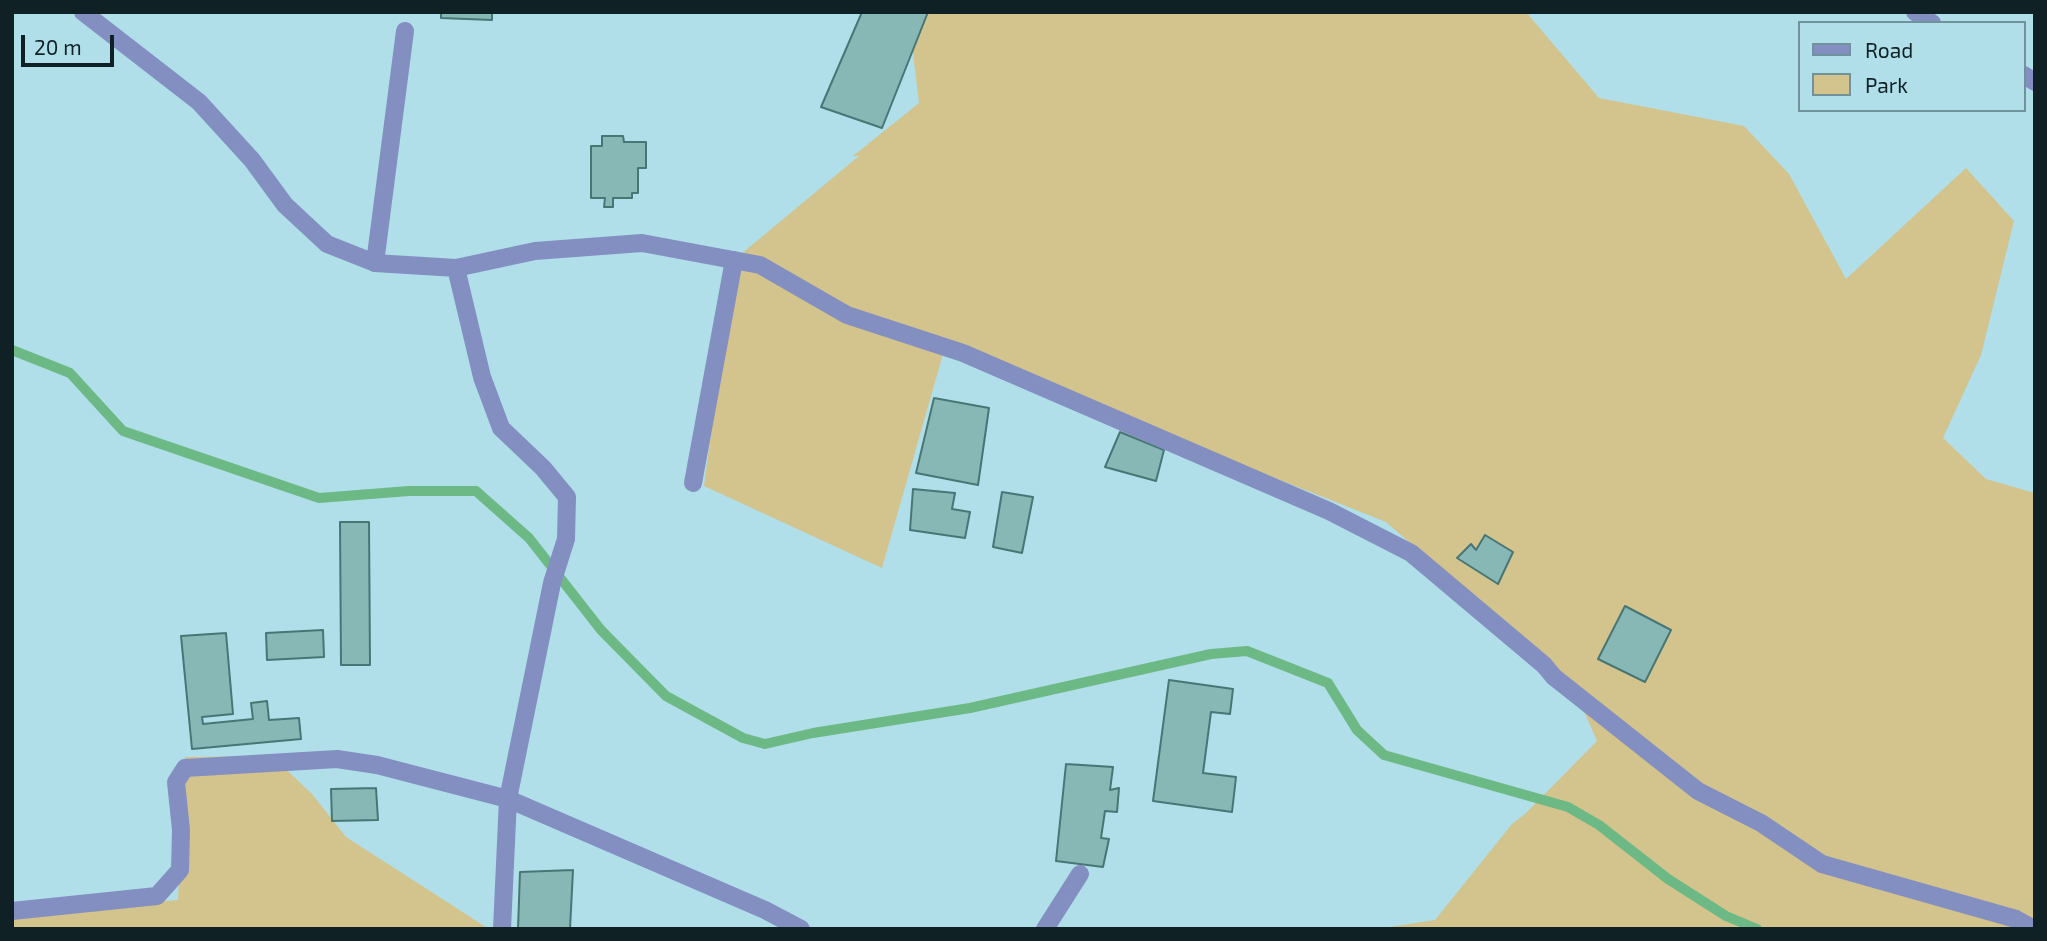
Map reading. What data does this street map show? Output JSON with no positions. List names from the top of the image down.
{
  "legend": ["Road", "Park"],
  "scale_bar": "20 m"
}
